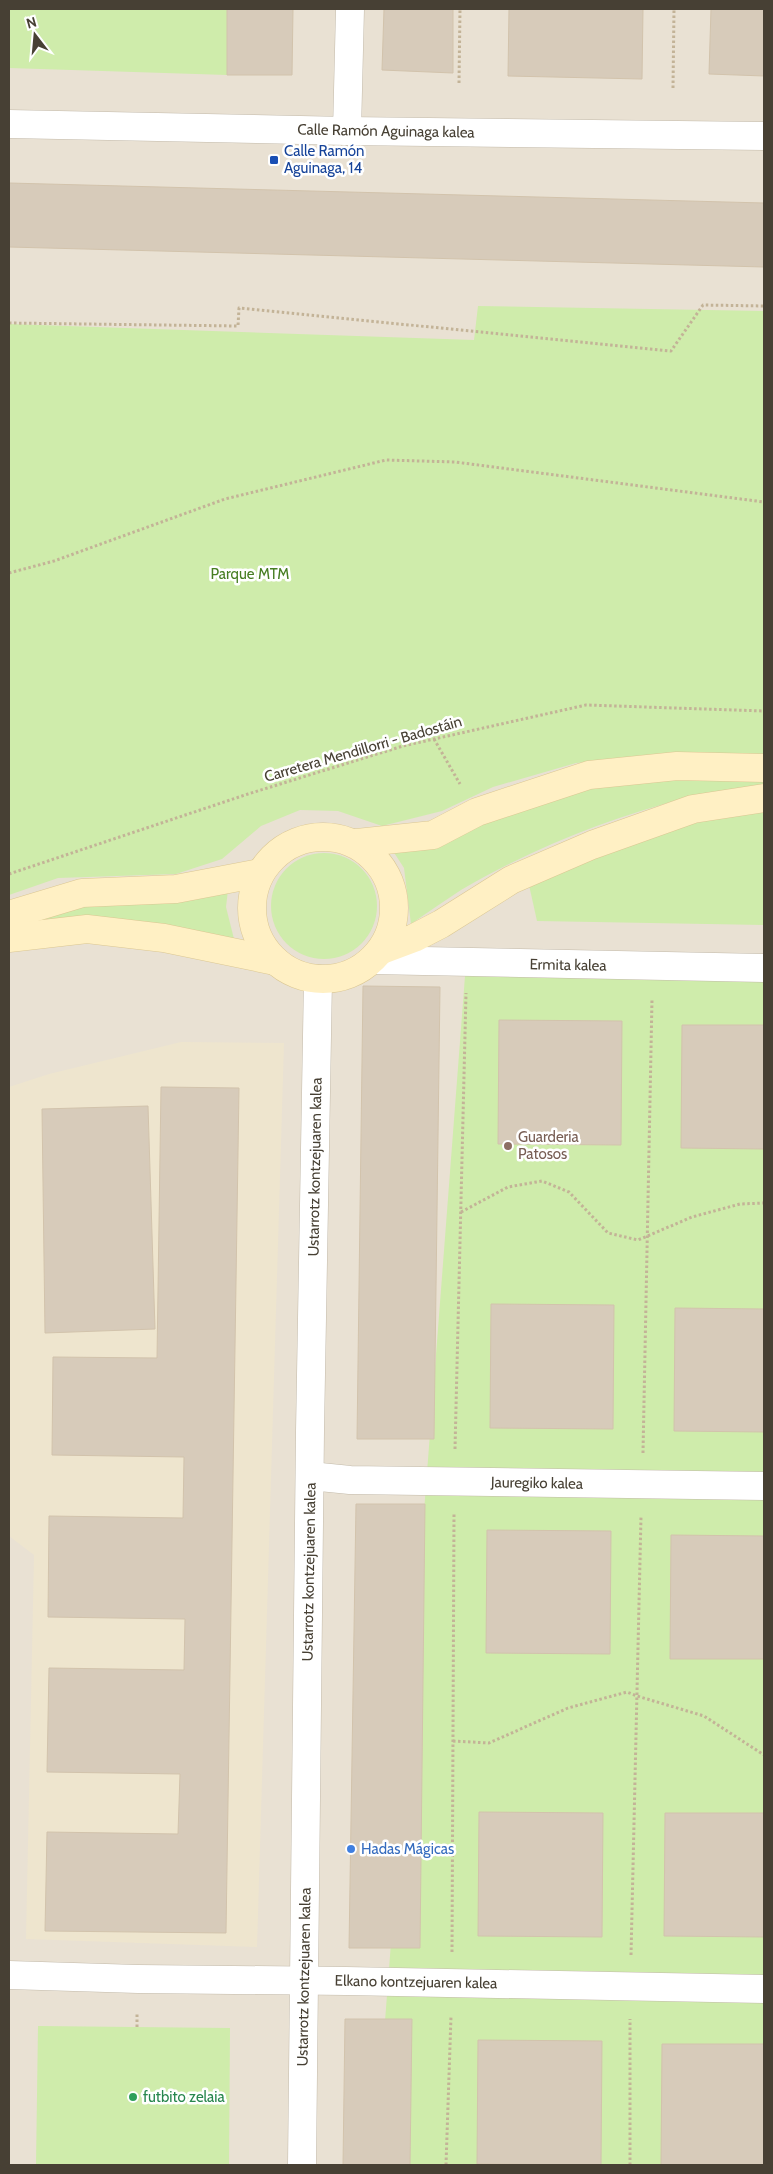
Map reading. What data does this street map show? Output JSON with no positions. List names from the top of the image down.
{
  "streets": {
    "street": [
      "Calle Ramón Aguinaga kalea",
      "Ermita kalea",
      "Ustarrotz kontzejuaren kalea",
      "Jauregiko kalea",
      "Elkano kontzejuaren kalea"
    ],
    "path": ["Carretera Mendillorri - Badostáin"]
  },
  "crossings": [
    ["Ermita kalea", "Ustarrotz kontzejuaren kalea"],
    ["Ustarrotz kontzejuaren kalea", "Jauregiko kalea"],
    ["Ustarrotz kontzejuaren kalea", "Elkano kontzejuaren kalea"]
  ],
  "parks": ["Parque MTM"],
  "places": {
    "transit": ["Calle Ramón Aguinaga, 14"],
    "other": ["Guarderia Patosos", "Hadas Mágicas", "futbito zelaia"]
  },
  "north": "top"
}
